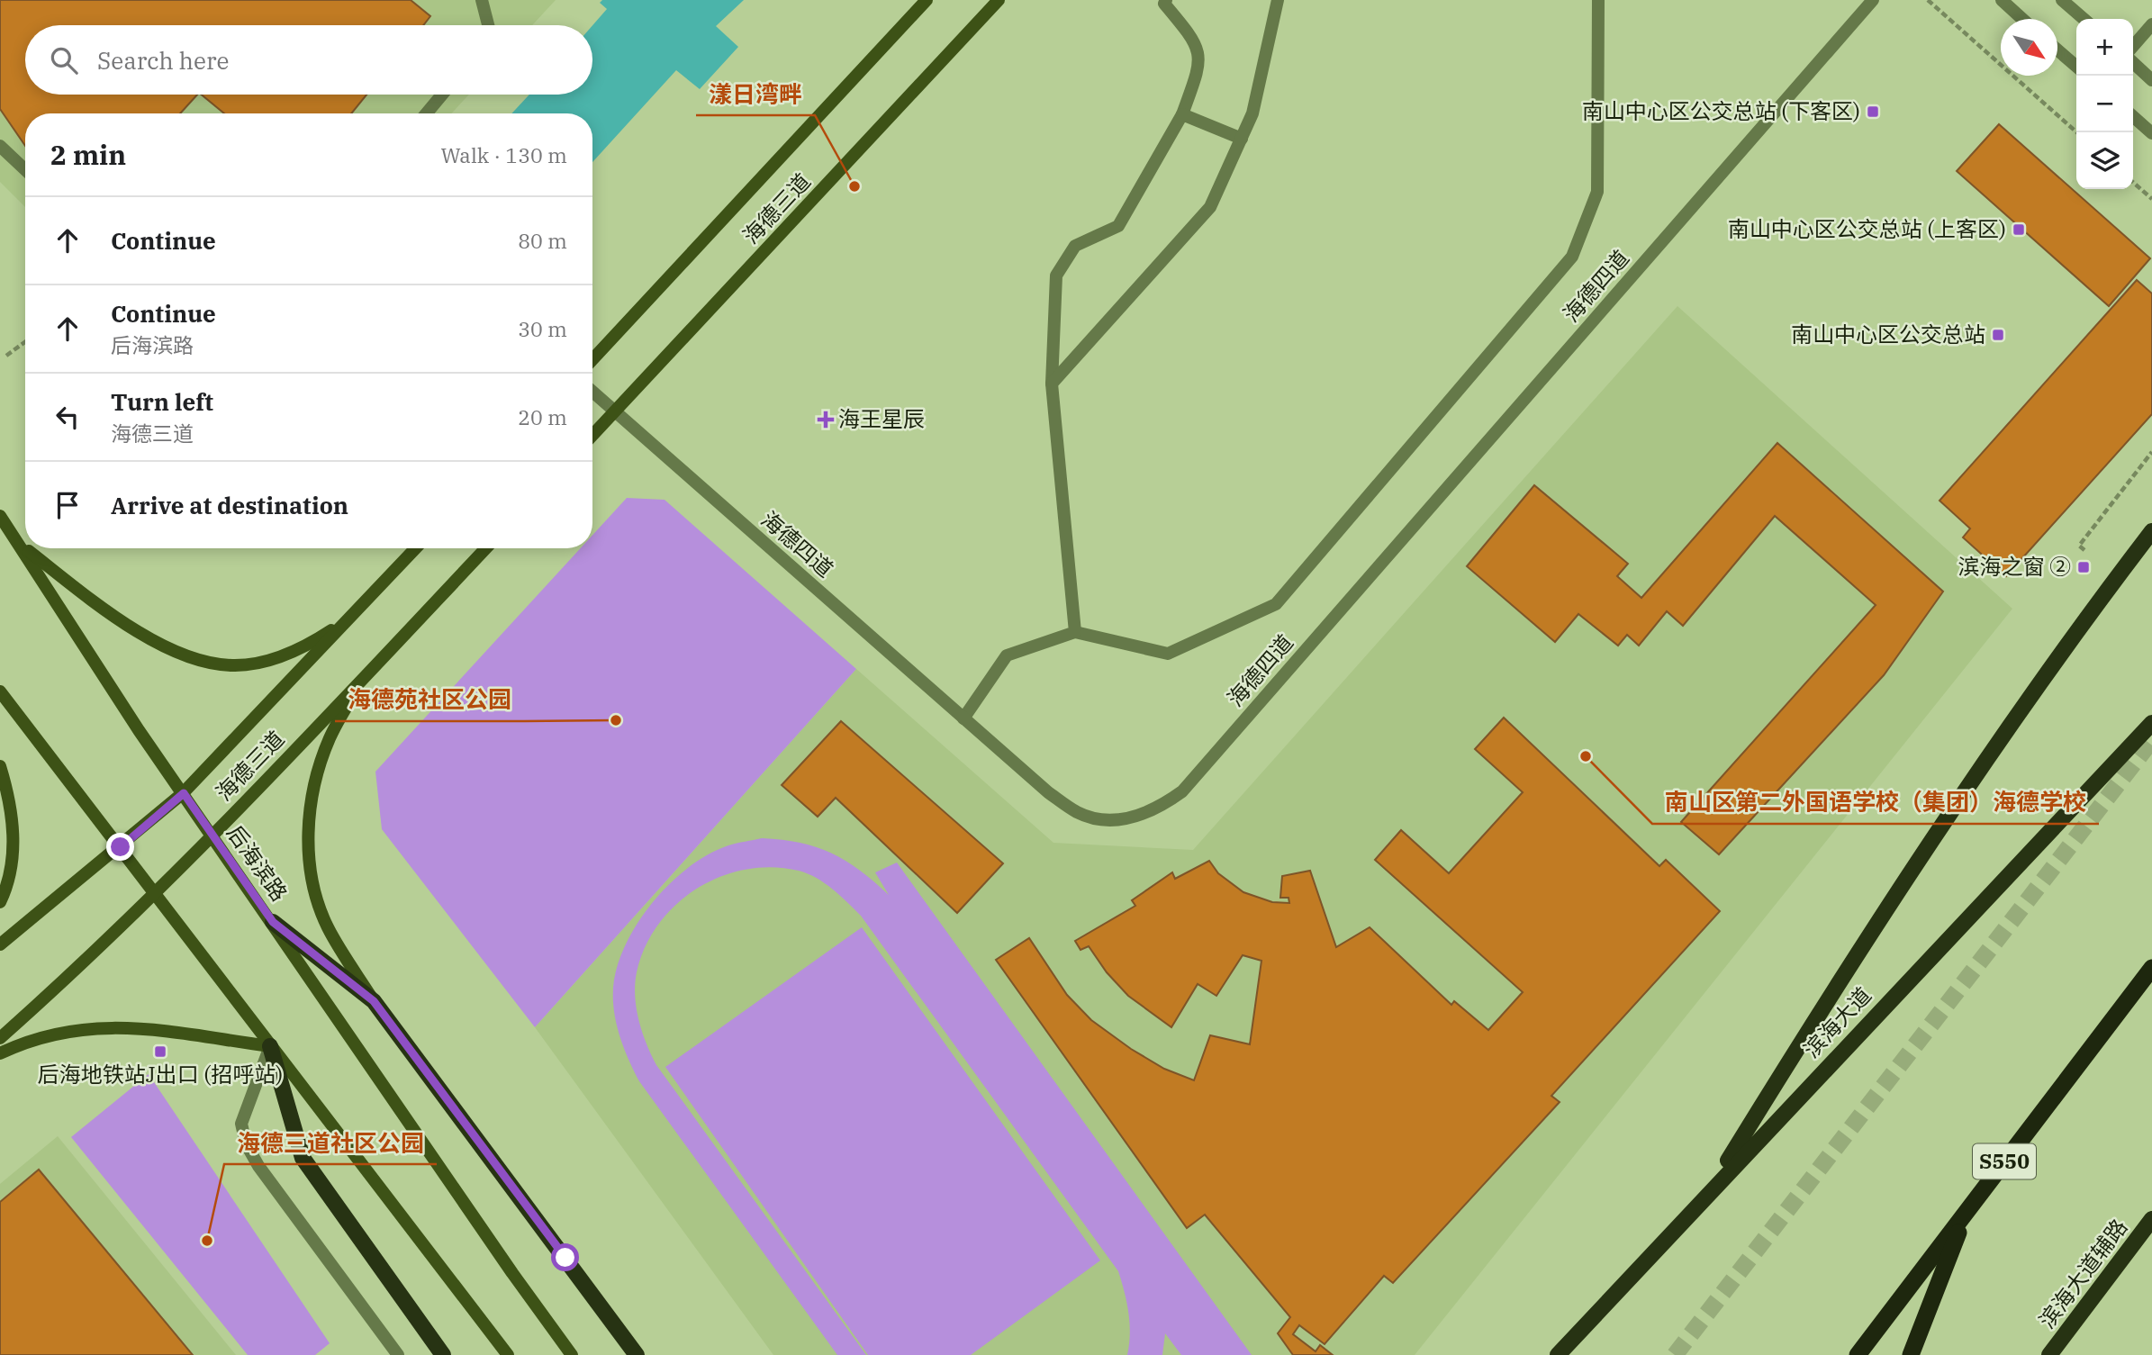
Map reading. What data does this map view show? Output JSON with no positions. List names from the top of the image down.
{
  "streets": {
    "highway": ["S550"],
    "main road": [
      "海德三道",
      "后海滨路",
      "滨海大道",
      "滨海大道辅路"
    ],
    "street": ["海德四道"]
  },
  "crossings": [
    ["海德三道", "海德四道"],
    ["海德三道", "后海滨路"]
  ],
  "places": {
    "transit": [
      "南山中心区公交总站 (下客区)",
      "南山中心区公交总站 (上客区)",
      "南山中心区公交总站",
      "滨海之窗 ②",
      "后海地铁站J出口 (招呼站)"
    ],
    "other": [
      "漾日湾畔",
      "海德苑社区公园",
      "南山区第二外国语学校（集团）海德学校",
      "海德三道社区公园"
    ],
    "health": ["海王星辰"]
  },
  "north": "bottom right",
  "page": {
    "map_buttons": ["+", "−"],
    "search": "Search here",
    "heading": ["2 min", "Walk · 130 m"],
    "list": [
      ["Continue", "80 m"],
      ["Continue", "后海滨路", "30 m"],
      ["Turn left", "海德三道", "20 m"],
      "Arrive at destination"
    ]
  }
}
